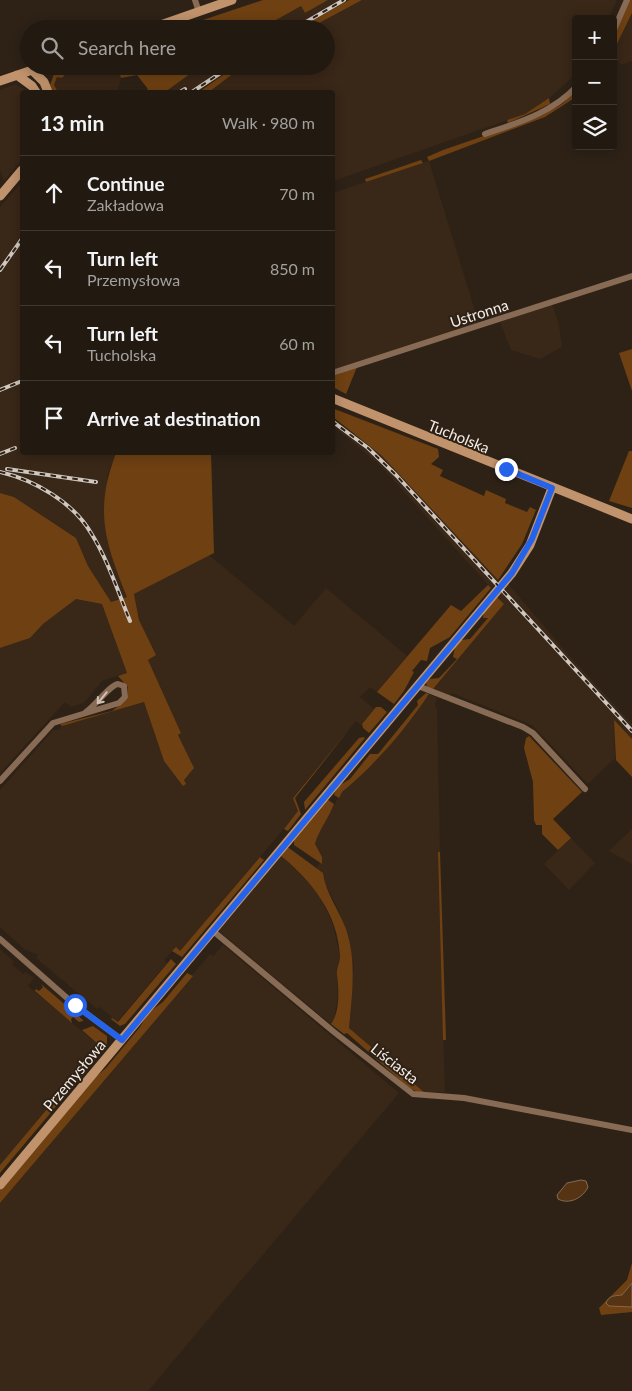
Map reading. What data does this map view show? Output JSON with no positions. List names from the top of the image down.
{
  "streets": {
    "street": [
      "Ustronna",
      "Tucholska",
      "Liściasta",
      "Przemysłowa"
    ]
  },
  "crossings": [
    ["Tucholska", "Przemysłowa"],
    ["Liściasta", "Przemysłowa"]
  ],
  "page": {
    "map_buttons": ["+", "−"],
    "search": "Search here",
    "heading": ["13 min", "Walk · 980 m"],
    "list": [
      ["Continue", "Zakładowa", "70 m"],
      ["Turn left", "Przemysłowa", "850 m"],
      ["Turn left", "Tucholska", "60 m"],
      "Arrive at destination"
    ]
  }
}
